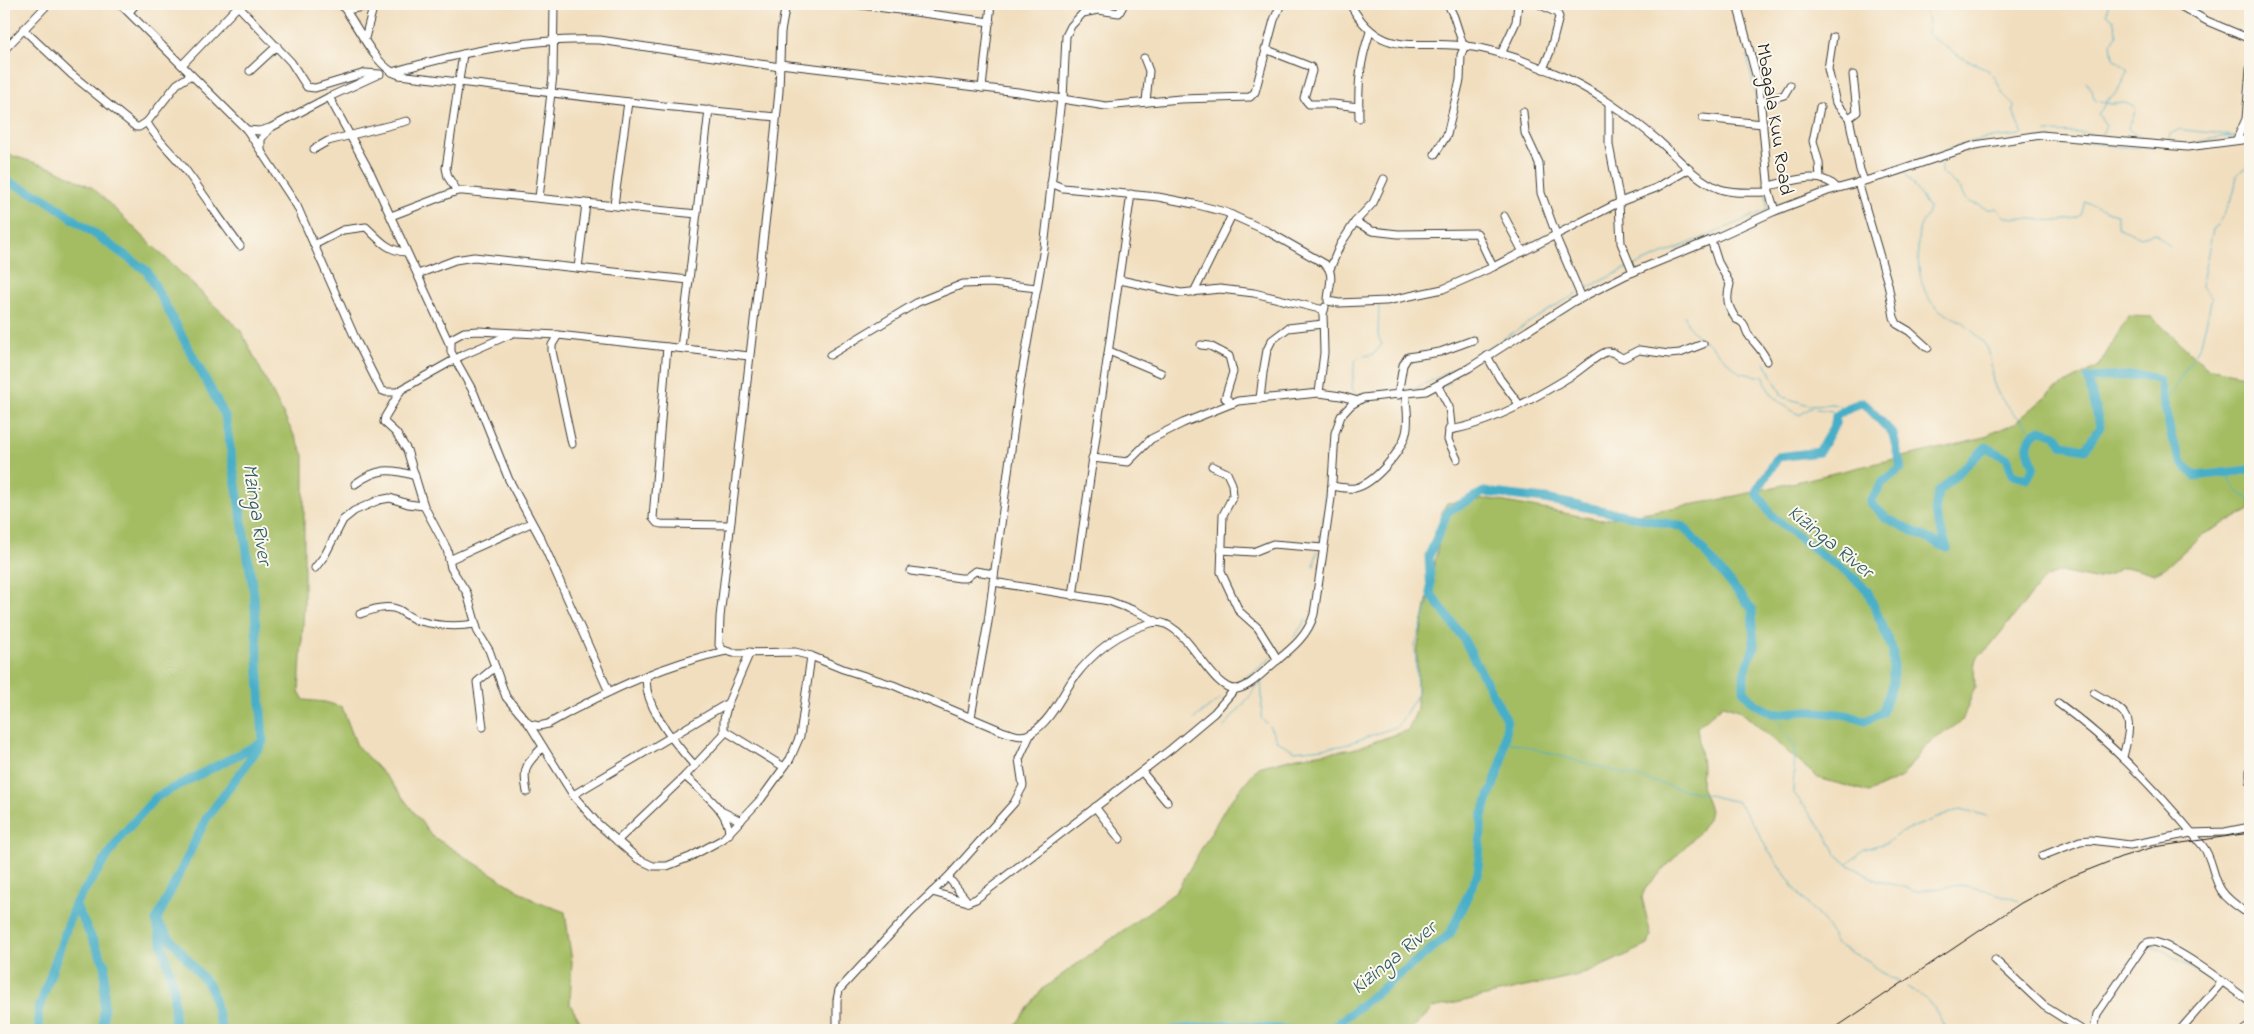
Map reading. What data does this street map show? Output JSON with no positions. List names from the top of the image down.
{
  "streets": {
    "street": ["Mbagala Kuu Road"]
  },
  "water": ["Mzinga River", "Kizinga River"]
}
